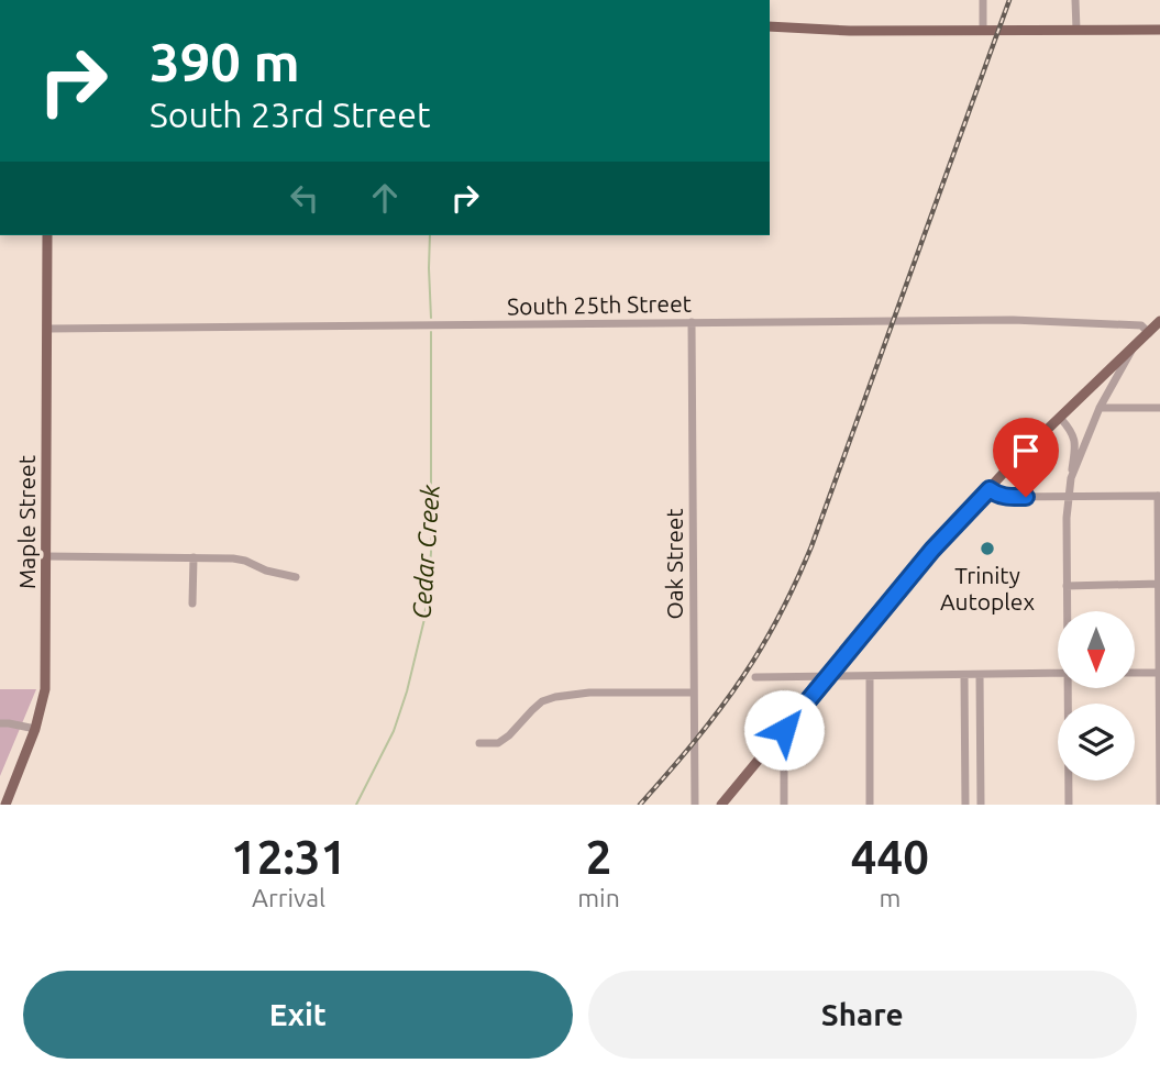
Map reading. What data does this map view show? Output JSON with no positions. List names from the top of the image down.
{
  "streets": {
    "main road": ["Maple Street"],
    "street": ["South 25th Street", "Oak Street"]
  },
  "crossings": [
    ["South 25th Street", "Maple Street"],
    ["South 25th Street", "Oak Street"]
  ],
  "water": ["Cedar Creek"],
  "places": ["Trinity Autoplex"],
  "north": "bottom",
  "page": {
    "turn": ["390 m", "South 23rd Street"],
    "eta": [
      "12:31",
      "Arrival",
      "2",
      "min",
      "440",
      "m"
    ],
    "buttons": ["Exit", "Share"]
  }
}
